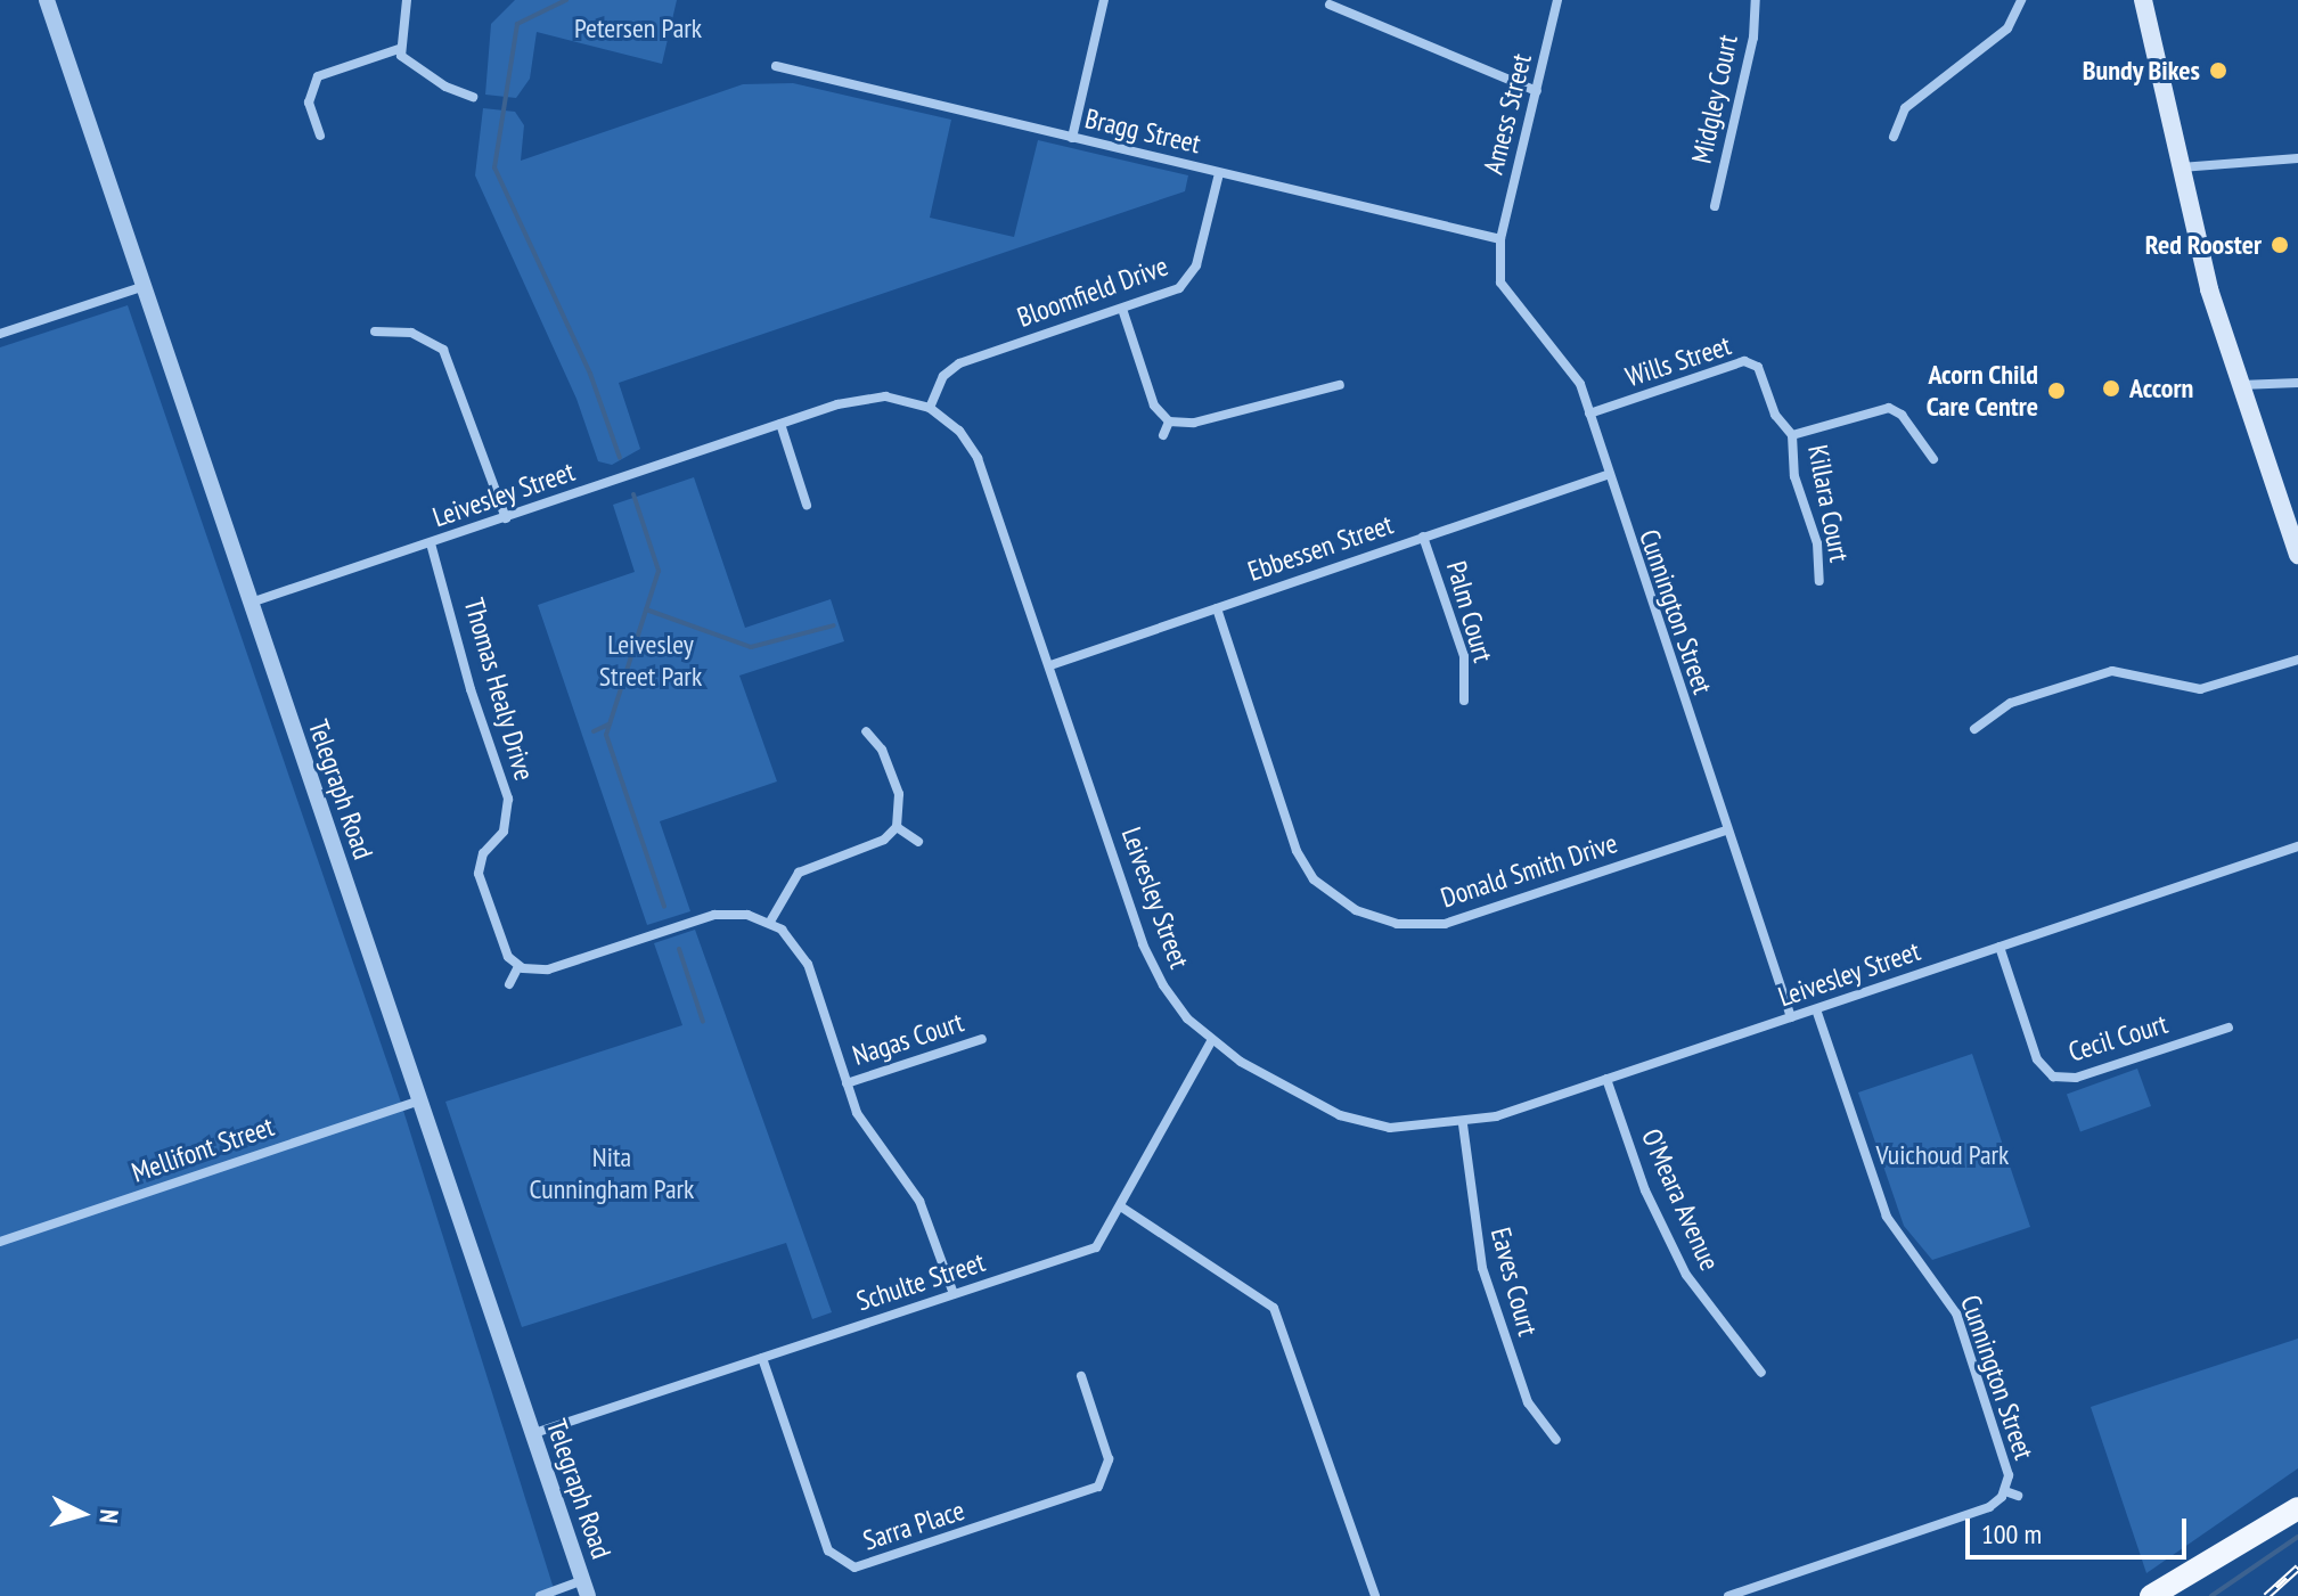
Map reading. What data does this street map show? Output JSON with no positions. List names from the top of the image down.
{
  "streets": {
    "street": [
      "Midgley Court",
      "Amess Street",
      "Bragg Street",
      "Bloomfield Drive",
      "Wills Street",
      "Leivesley Street",
      "Killara Court",
      "Ebbessen Street",
      "Palm Court",
      "Cunnington Street",
      "Thomas Healy Drive",
      "Telegraph Road",
      "Donald Smith Drive",
      "Cecil Court",
      "Nagas Court",
      "Mellifont Street",
      "O'Meara Avenue",
      "Schulte Street",
      "Eaves Court",
      "Sarra Place"
    ]
  },
  "crossings": [
    ["Amess Street", "Bragg Street"],
    ["Amess Street", "Cunnington Street"],
    ["Bragg Street", "Bloomfield Drive"],
    ["Bragg Street", "Cunnington Street"],
    ["Bloomfield Drive", "Leivesley Street"],
    ["Wills Street", "Killara Court"],
    ["Wills Street", "Cunnington Street"],
    ["Leivesley Street", "Ebbessen Street"],
    ["Leivesley Street", "Cunnington Street"],
    ["Leivesley Street", "Thomas Healy Drive"],
    ["Leivesley Street", "Telegraph Road"],
    ["Leivesley Street", "Cecil Court"],
    ["Leivesley Street", "O'Meara Avenue"],
    ["Leivesley Street", "Schulte Street"],
    ["Leivesley Street", "Eaves Court"],
    ["Ebbessen Street", "Palm Court"],
    ["Ebbessen Street", "Cunnington Street"],
    ["Ebbessen Street", "Donald Smith Drive"],
    ["Cunnington Street", "Donald Smith Drive"],
    ["Telegraph Road", "Mellifont Street"],
    ["Telegraph Road", "Schulte Street"],
    ["Schulte Street", "Sarra Place"]
  ],
  "parks": [
    "Petersen Park",
    "Leivesley Street Park",
    "Vuichoud Park",
    "Nita Cunningham Park"
  ],
  "places": [
    "Bundy Bikes",
    "Red Rooster",
    "Accorn",
    "Acorn Child Care Centre"
  ],
  "scale_bar": "100 m",
  "north": "right"
}
